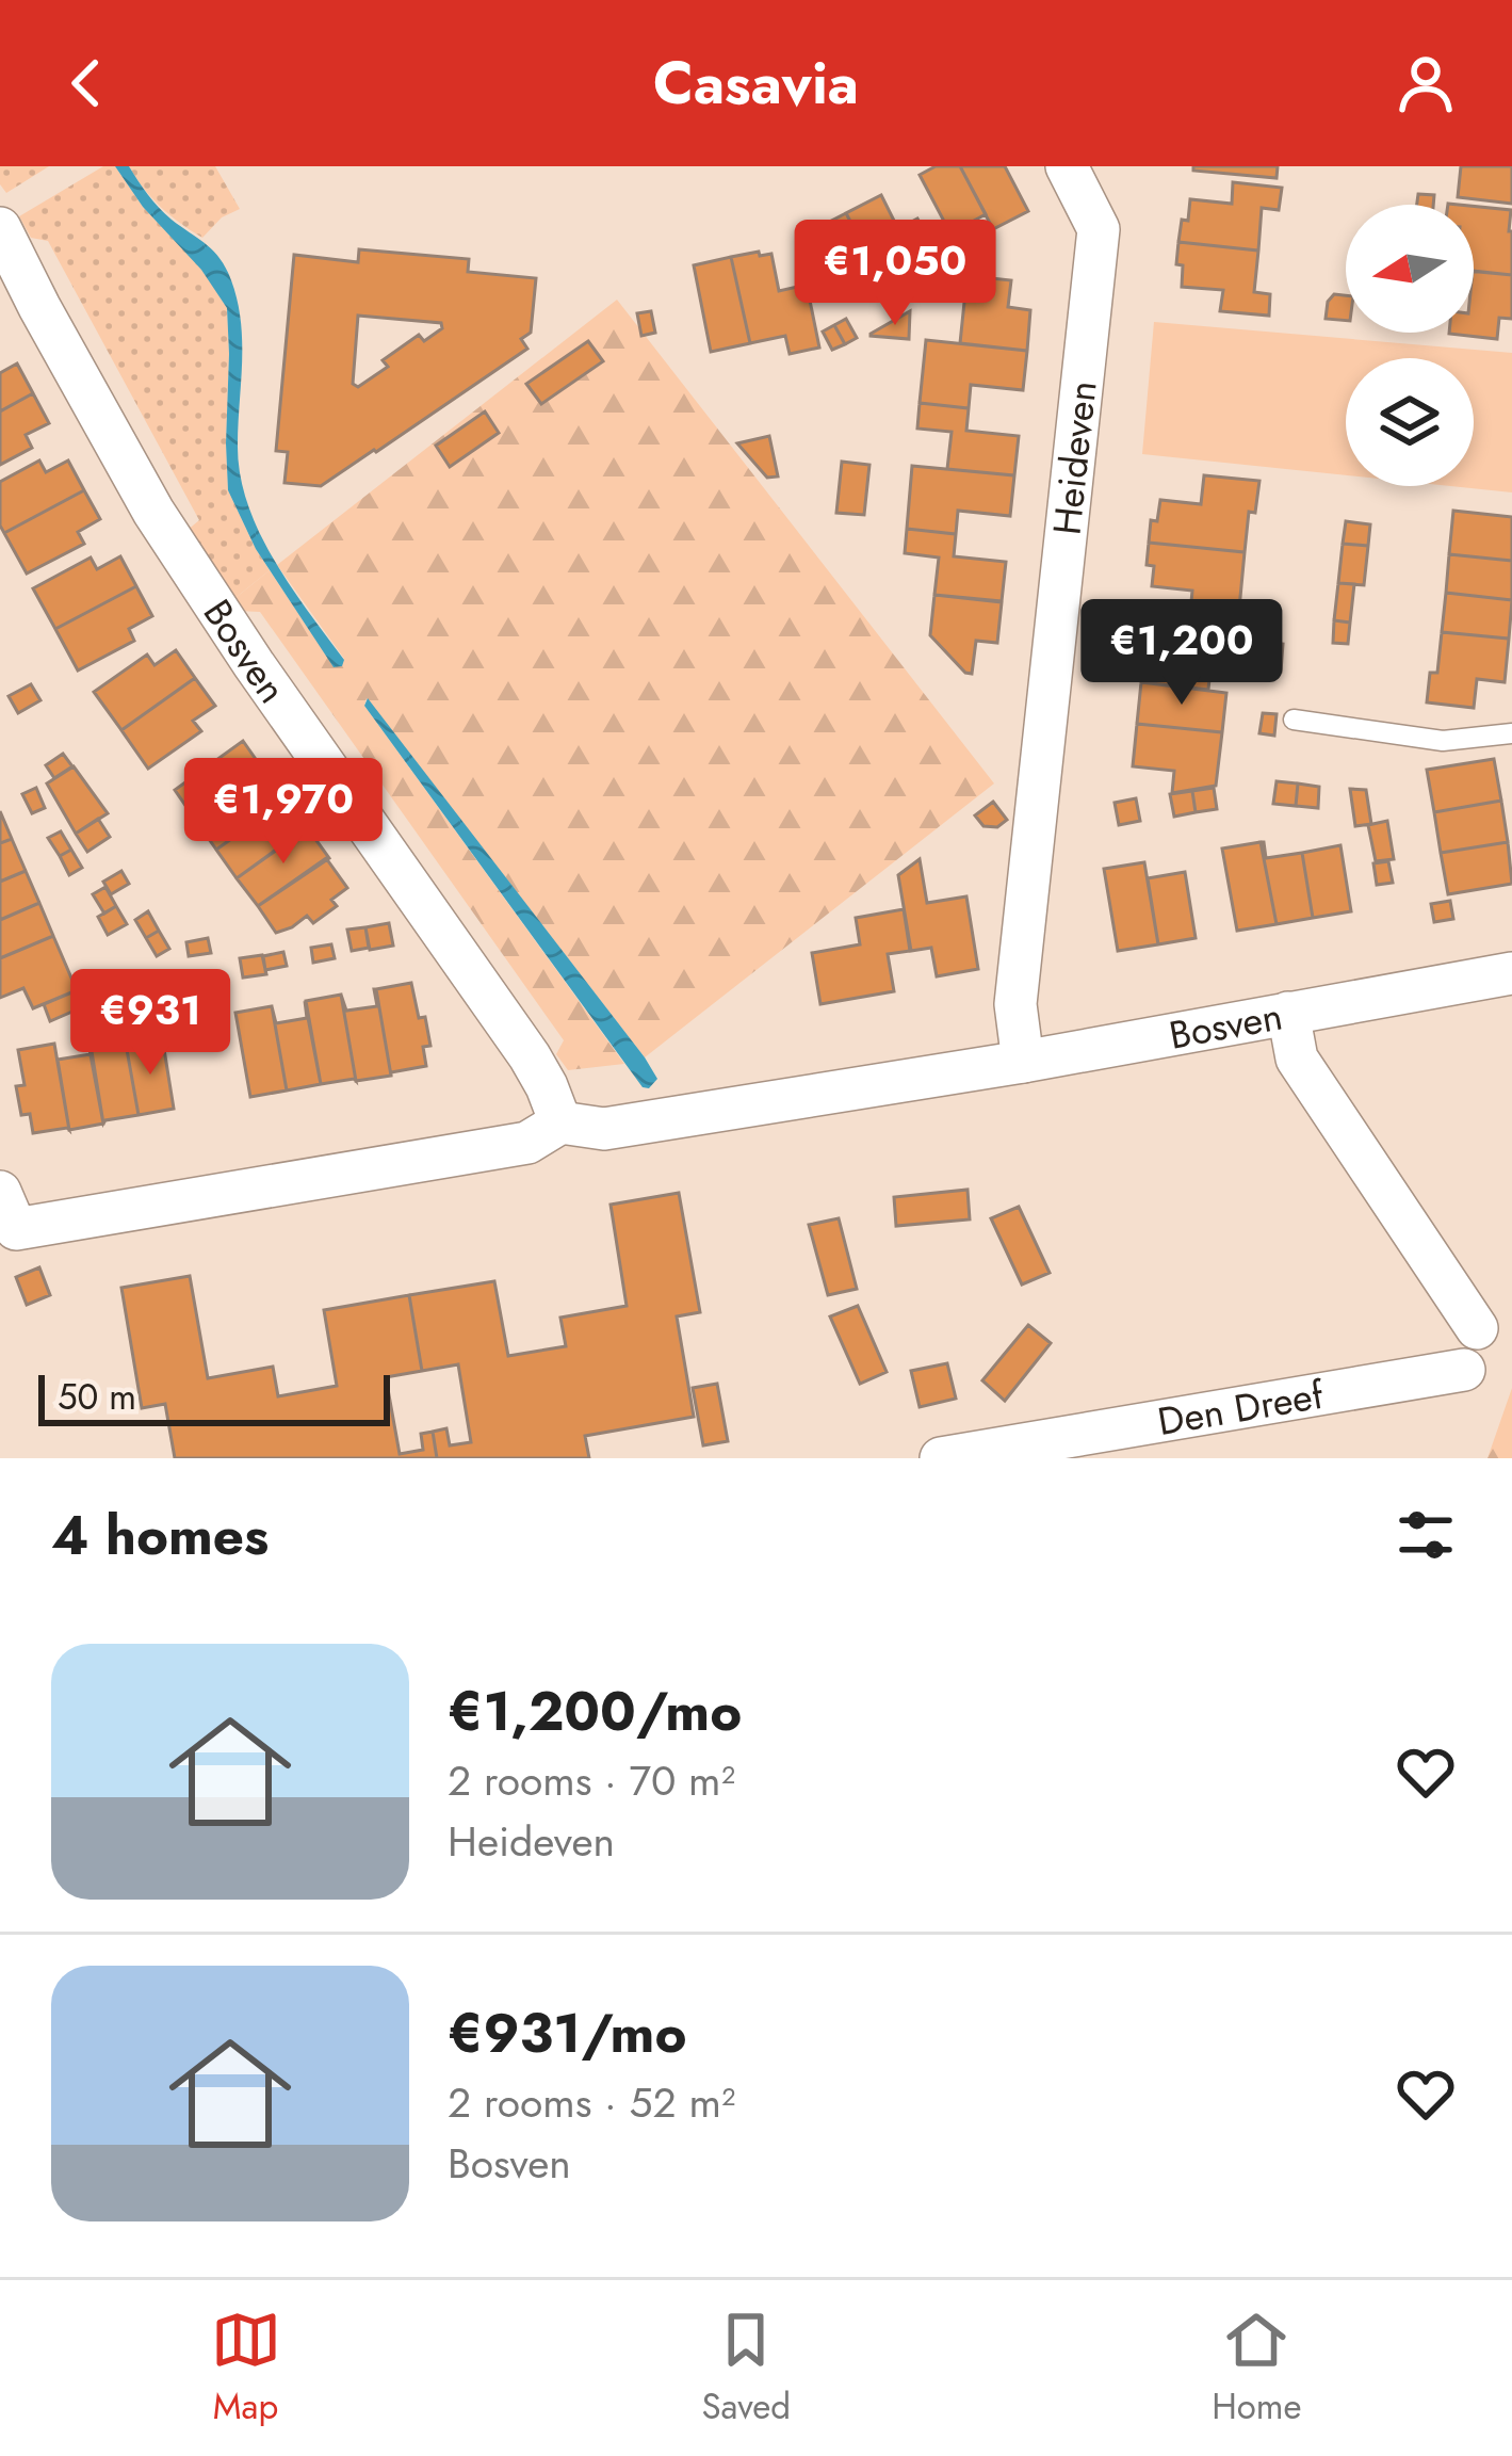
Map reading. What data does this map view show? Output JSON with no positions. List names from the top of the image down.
{
  "streets": {
    "street": ["Heideven", "Bosven", "Den Dreef"]
  },
  "crossings": [
    ["Heideven", "Bosven"]
  ],
  "scale_bar": "50 m",
  "north": "left",
  "page": {
    "header": "Casavia",
    "price": [
      "€1,050",
      "€1,200",
      "€1,970",
      "€931"
    ],
    "scale": "50 m",
    "heading": "4 homes",
    "list": [
      {
        "name": "€1,200/mo",
        "note": "2 rooms · 70 m² · Heideven"
      },
      {
        "name": "€931/mo",
        "note": "2 rooms · 52 m² · Bosven"
      }
    ],
    "tabs": ["Map", "Saved", "Home"]
  }
}
